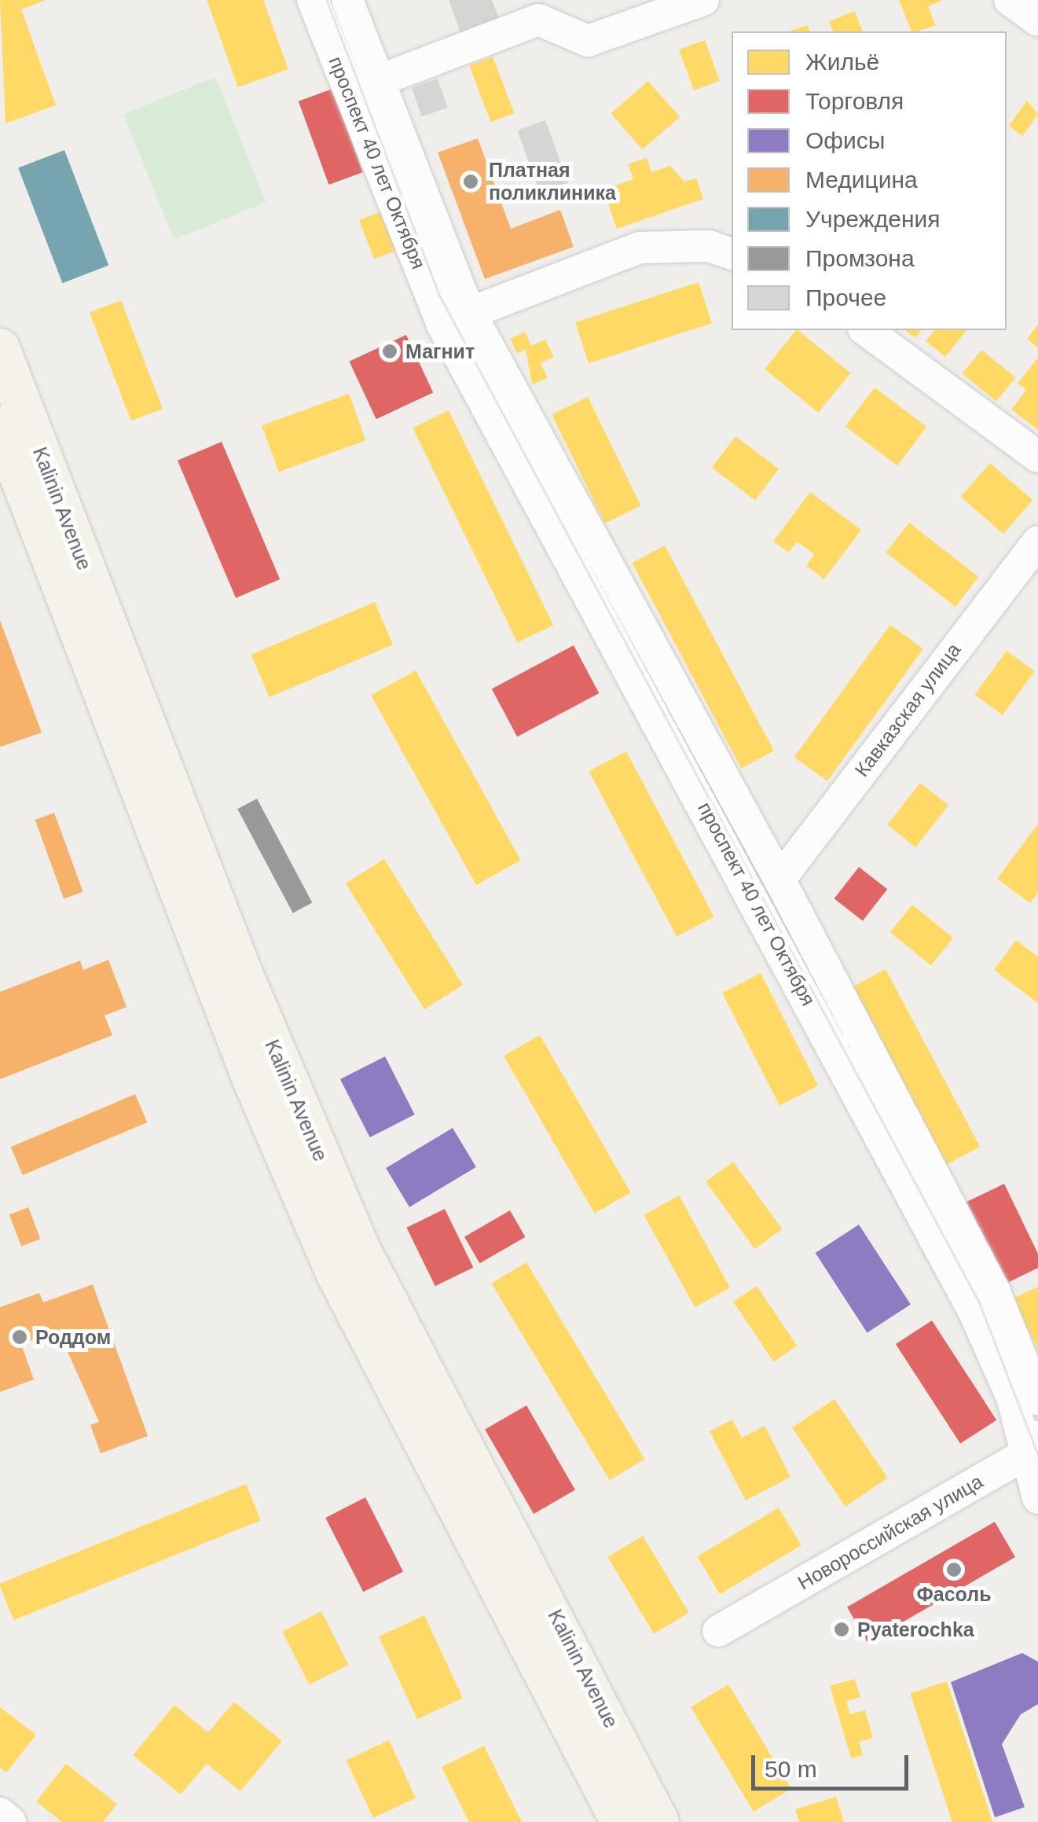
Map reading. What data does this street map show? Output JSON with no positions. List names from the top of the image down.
{
  "streets": {
    "main road": ["Kalinin Avenue"],
    "street": ["проспект 40 лет Октября", "Кавказская улица", "Новороссийская улица"]
  },
  "crossings": [
    ["проспект 40 лет Октября", "Кавказская улица"],
    ["проспект 40 лет Октября", "Новороссийская улица"]
  ],
  "places": [
    "Платная поликлиника",
    "Магнит",
    "Роддом",
    "Фасоль",
    "Pyaterochka"
  ],
  "legend": [
    "Жильё",
    "Торговля",
    "Офисы",
    "Медицина",
    "Учреждения",
    "Промзона",
    "Прочее"
  ],
  "scale_bar": "50 m"
}
